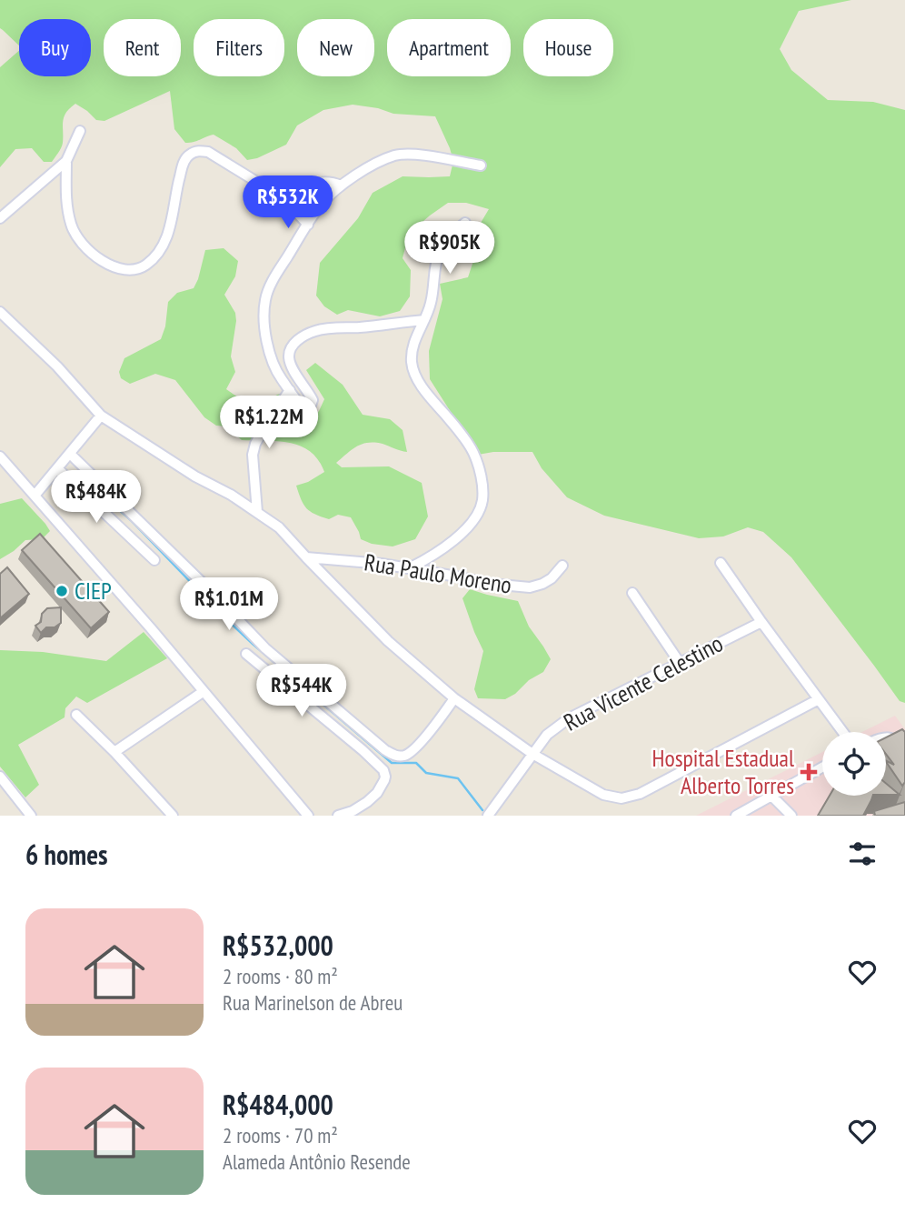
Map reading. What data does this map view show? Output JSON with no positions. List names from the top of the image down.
{
  "streets": {
    "street": ["Rua Paulo Moreno", "Rua Vicente Celestino"]
  },
  "places": {
    "other": ["CIEP"],
    "health": ["Hospital Estadual Alberto Torres"]
  },
  "page": {
    "chip": [
      "Buy",
      "Rent",
      "Filters",
      "New",
      "Apartment",
      "House"
    ],
    "price": [
      "R$532K",
      "R$905K",
      "R$1.22M",
      "R$484K",
      "R$1.01M",
      "R$544K"
    ],
    "heading": "6 homes",
    "list": [
      {
        "name": "R$532,000",
        "note": "2 rooms · 80 m² · Rua Marinelson de Abreu"
      },
      {
        "name": "R$484,000",
        "note": "2 rooms · 70 m² · Alameda Antônio Resende"
      }
    ]
  }
}
